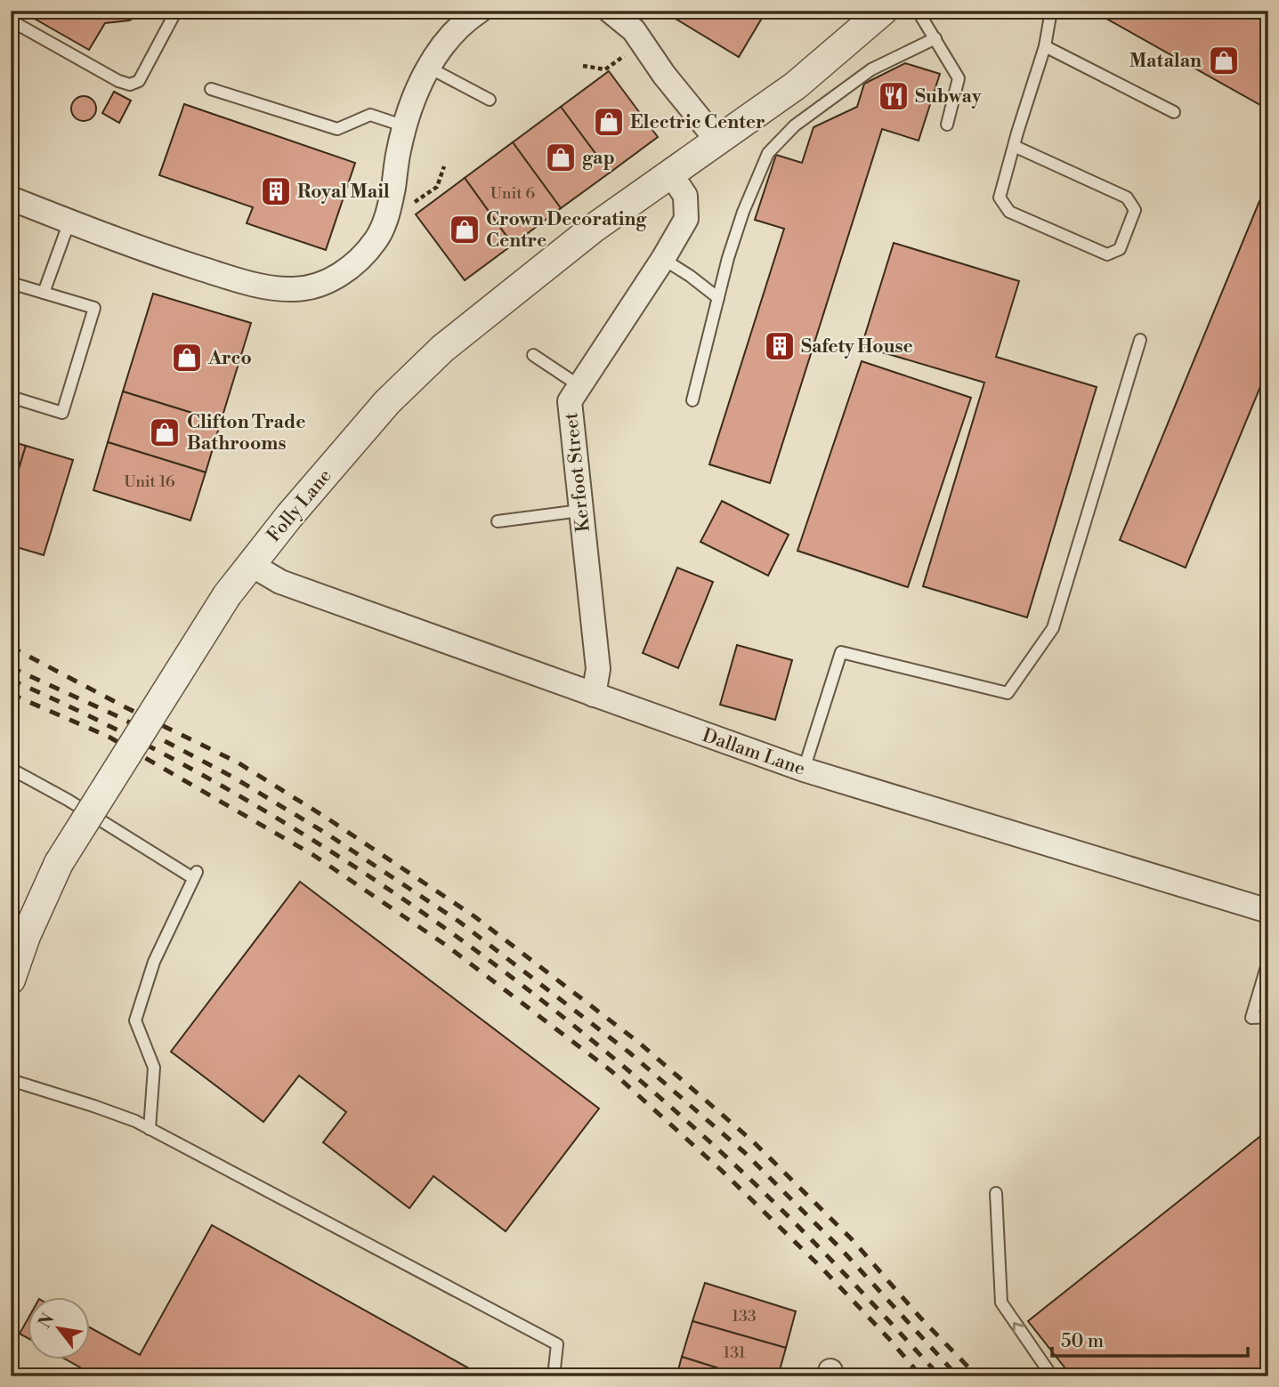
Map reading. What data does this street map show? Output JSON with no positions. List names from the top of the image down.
{
  "streets": {
    "street": ["Kerfoot Street", "Folly Lane", "Dallam Lane"]
  },
  "crossings": [
    ["Kerfoot Street", "Folly Lane"],
    ["Kerfoot Street", "Dallam Lane"],
    ["Folly Lane", "Dallam Lane"]
  ],
  "places": {
    "shop": [
      "Matalan",
      "Electric Center",
      "gap",
      "Crown Decorating Centre",
      "Arco",
      "Clifton Trade Bathrooms"
    ],
    "restaurant": ["Subway"],
    "building": ["Royal Mail", "Safety House"]
  },
  "house_numbers": [
    "Unit 6",
    "Unit 16",
    "133",
    "131"
  ],
  "scale_bar": "50 m",
  "north": "top left"
}
